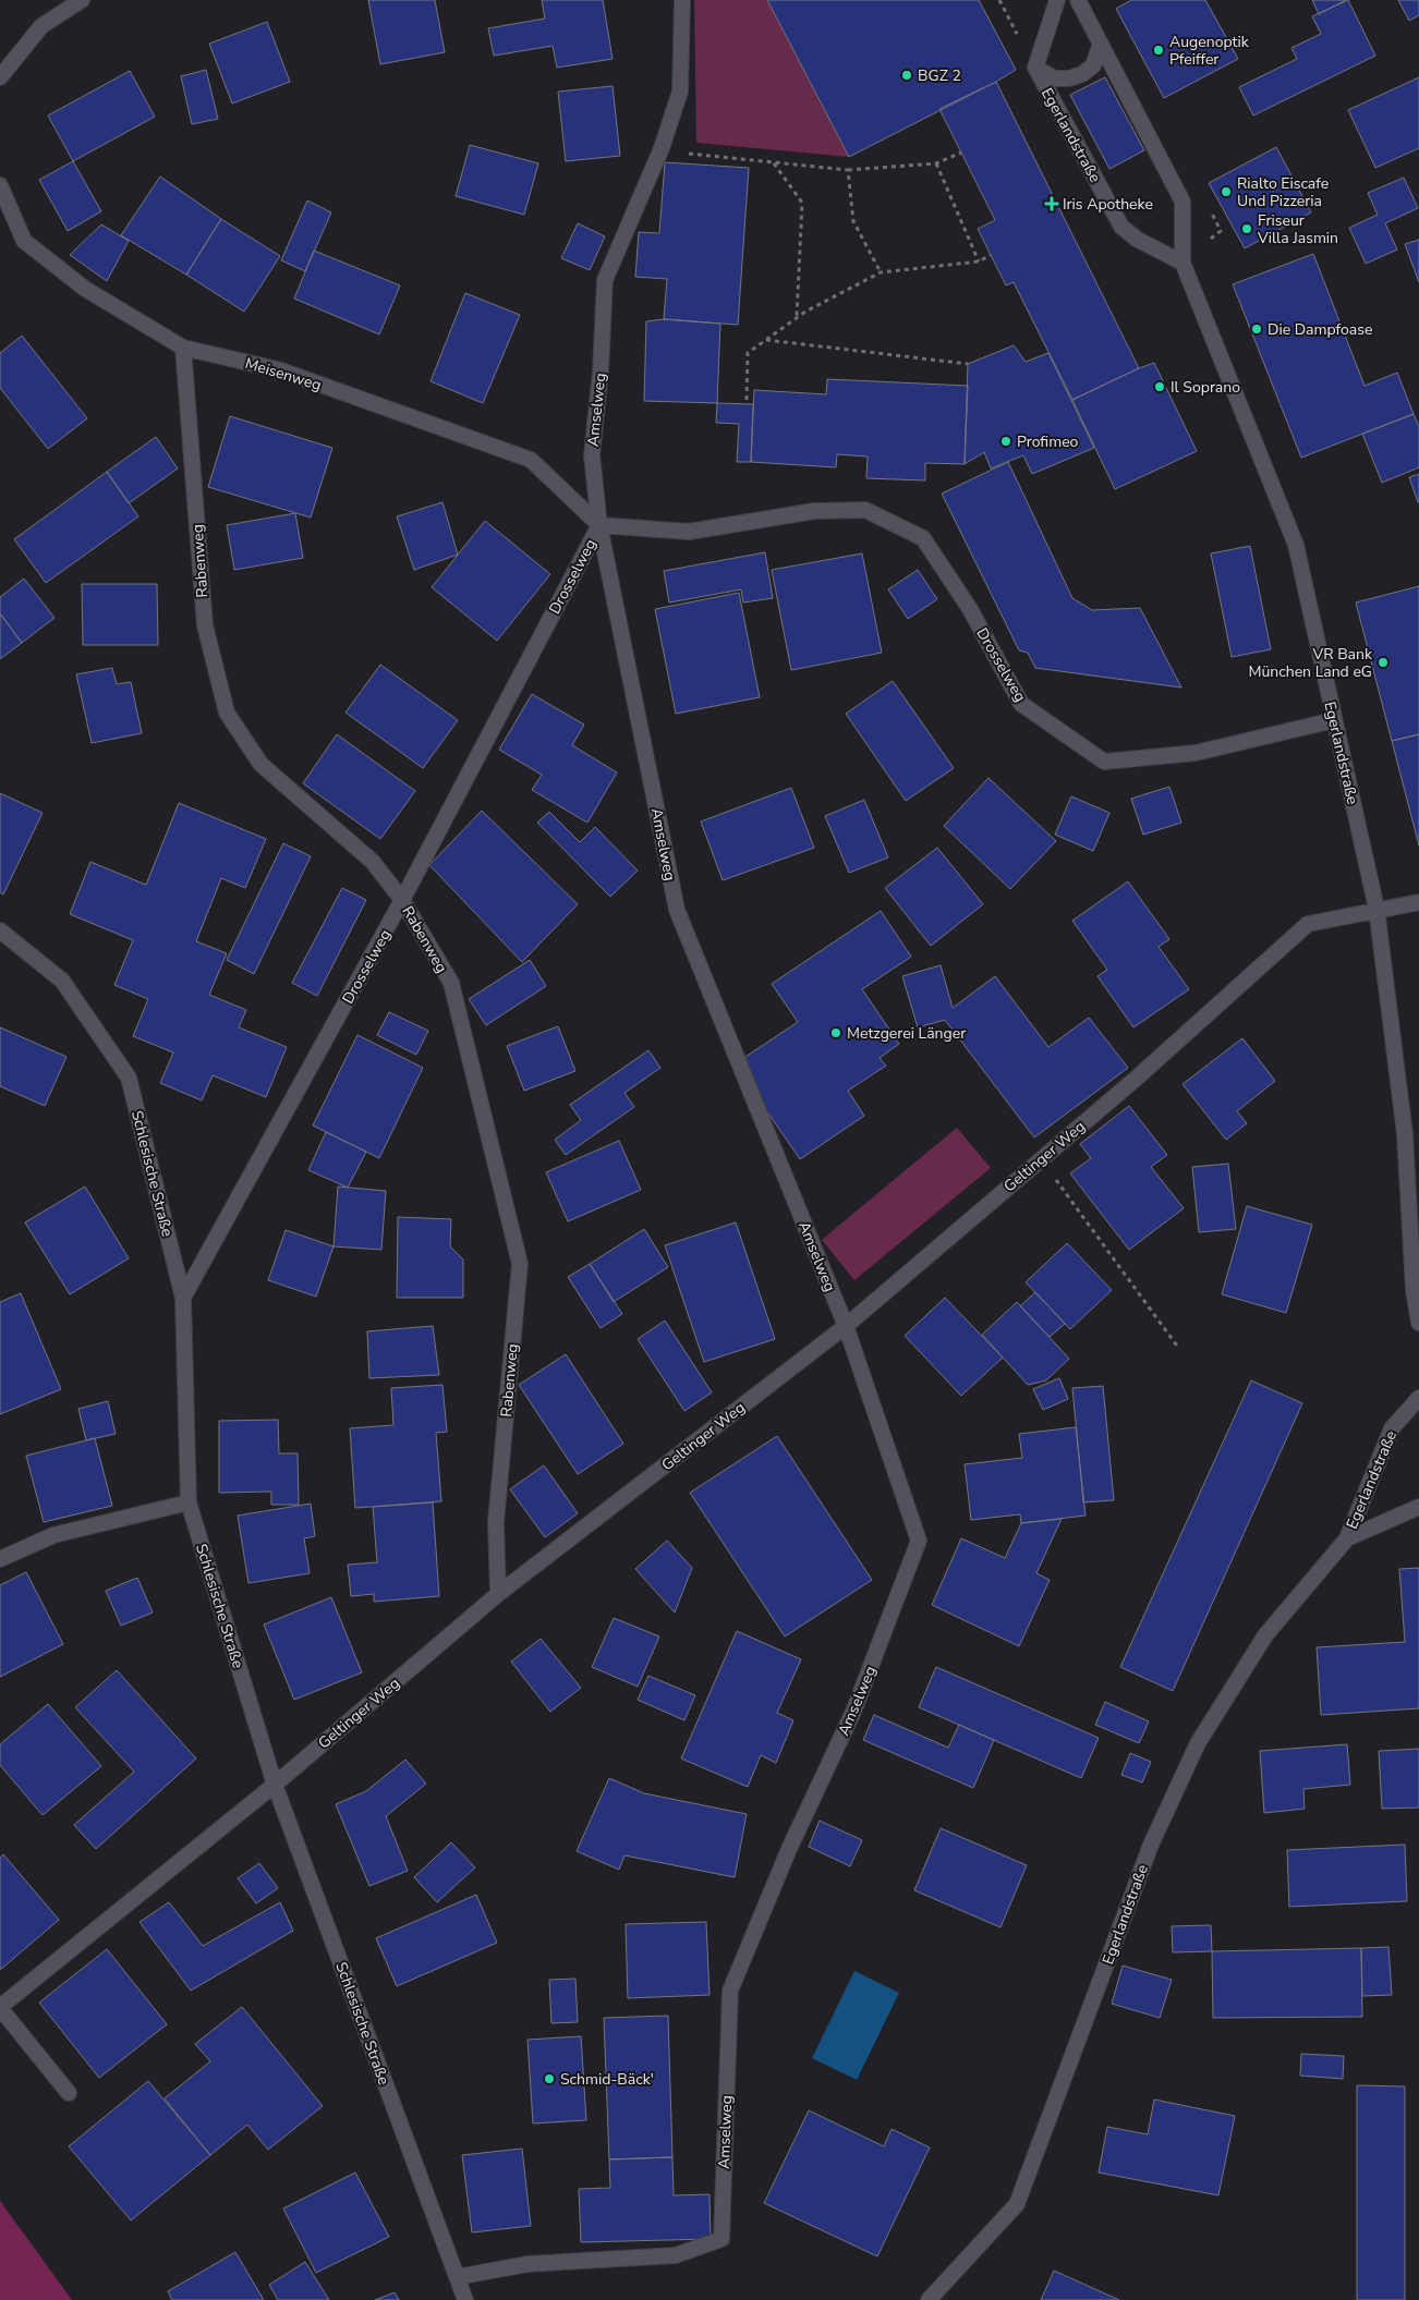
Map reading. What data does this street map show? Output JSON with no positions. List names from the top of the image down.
{
  "streets": {
    "street": [
      "Egerlandstraße",
      "Meisenweg",
      "Amselweg",
      "Rabenweg",
      "Drosselweg",
      "Geltinger Weg",
      "Schlesische Straße"
    ]
  },
  "crossings": [
    ["Egerlandstraße", "Drosselweg"],
    ["Egerlandstraße", "Geltinger Weg"],
    ["Meisenweg", "Amselweg"],
    ["Meisenweg", "Rabenweg"],
    ["Meisenweg", "Drosselweg"],
    ["Amselweg", "Drosselweg"],
    ["Amselweg", "Geltinger Weg"],
    ["Amselweg", "Schlesische Straße"],
    ["Rabenweg", "Drosselweg"],
    ["Rabenweg", "Geltinger Weg"],
    ["Drosselweg", "Schlesische Straße"],
    ["Geltinger Weg", "Schlesische Straße"]
  ],
  "places": {
    "other": [
      "Augenoptik Pfeiffer",
      "BGZ 2",
      "Rialto Eiscafe Und Pizzeria",
      "Friseur Villa Jasmin",
      "Die Dampfoase",
      "Il Soprano",
      "Profimeo",
      "VR Bank München Land eG",
      "Metzgerei Länger",
      "Schmid-Bäck'"
    ],
    "health": ["Iris Apotheke"]
  }
}
